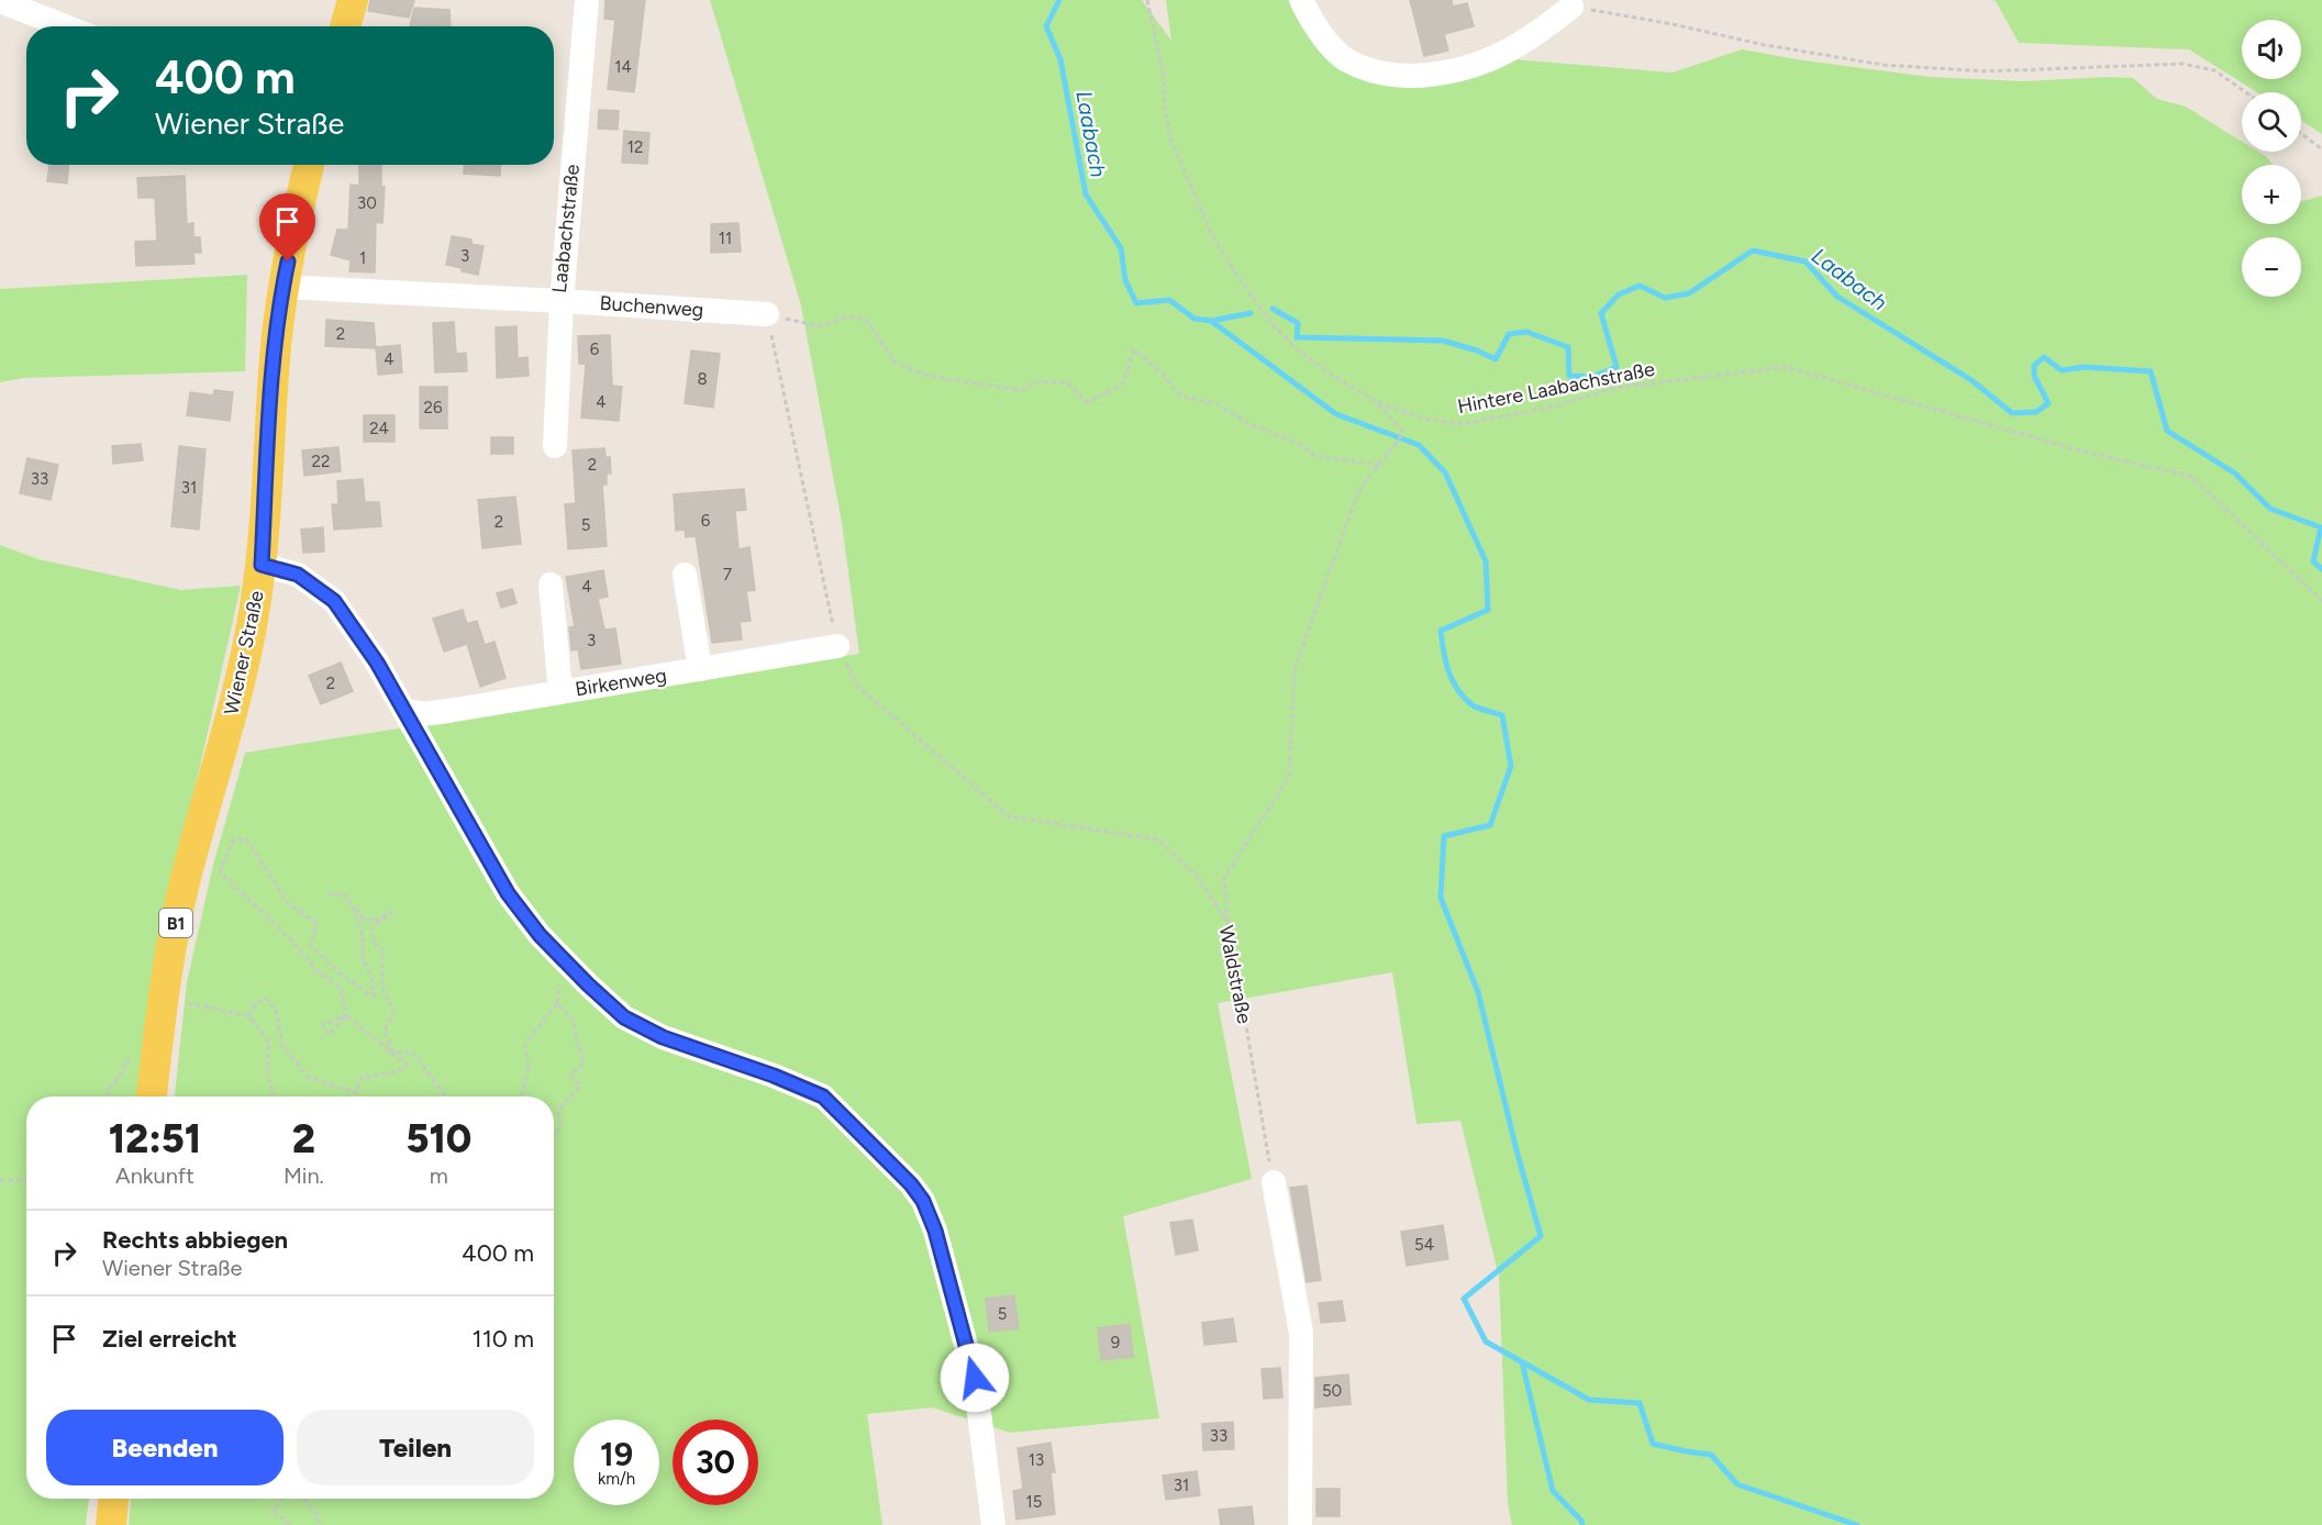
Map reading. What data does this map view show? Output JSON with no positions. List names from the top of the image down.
{
  "streets": {
    "main road": ["Wiener Straße", "B1"],
    "street": ["Laabachstraße", "Buchenweg", "Birkenweg"],
    "path": ["Hintere Laabachstraße", "Waldstraße"]
  },
  "crossings": [
    ["Laabachstraße", "Buchenweg"],
    ["Laabachstraße", "Wiener Straße"],
    ["Buchenweg", "Waldstraße"],
    ["Birkenweg", "Waldstraße"]
  ],
  "water": ["Laabach"],
  "house_numbers": [
    "14",
    "12",
    "30",
    "11",
    "3",
    "1",
    "2",
    "6",
    "4",
    "8",
    "4",
    "26",
    "24",
    "22",
    "2",
    "33",
    "31",
    "6",
    "2",
    "5",
    "7",
    "4",
    "3",
    "2",
    "54",
    "5",
    "9",
    "50",
    "33",
    "13",
    "31",
    "15"
  ],
  "page": {
    "map_buttons": ["+", "−"],
    "turn": ["400 m", "Wiener Straße"],
    "eta": [
      "12:51",
      "Ankunft",
      "2",
      "Min.",
      "510",
      "m"
    ],
    "list": [
      {
        "name": "Rechts abbiegen",
        "note": "Wiener Straße",
        "value": "400 m"
      },
      {
        "name": "Ziel erreicht",
        "value": "110 m"
      }
    ],
    "buttons": ["Beenden", "Teilen"],
    "speed": "19 km/h",
    "limit": "30"
  }
}
